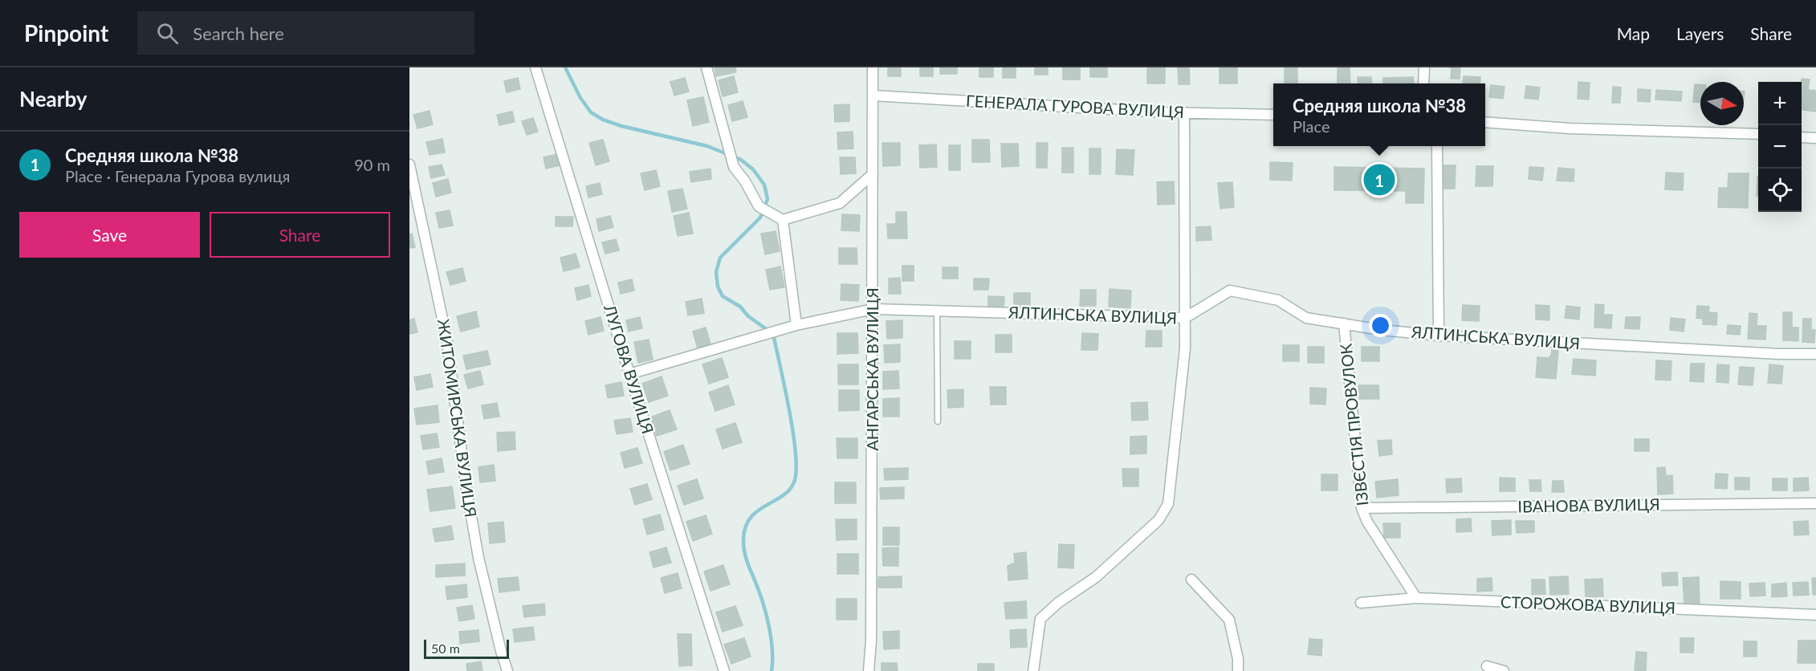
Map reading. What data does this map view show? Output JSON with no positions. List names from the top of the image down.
{
  "streets": {
    "street": [
      "ГЕНЕРАЛА ГУРОВА ВУЛИЦЯ",
      "ЯЛТИНСЬКА ВУЛИЦЯ",
      "ЛУГОВА ВУЛИЦЯ",
      "АНГАРСЬКА ВУЛИЦЯ",
      "ЖИТОМИРСЬКА ВУЛИЦЯ",
      "ІЗВЄСТІЯ ПРОВУЛОК",
      "ІВАНОВА ВУЛИЦЯ",
      "СТОРОЖОВА ВУЛИЦЯ"
    ]
  },
  "crossings": [
    ["ГЕНЕРАЛА ГУРОВА ВУЛИЦЯ", "АНГАРСЬКА ВУЛИЦЯ"],
    ["ЯЛТИНСЬКА ВУЛИЦЯ", "ЛУГОВА ВУЛИЦЯ"],
    ["ЯЛТИНСЬКА ВУЛИЦЯ", "АНГАРСЬКА ВУЛИЦЯ"],
    ["ЯЛТИНСЬКА ВУЛИЦЯ", "ІЗВЄСТІЯ ПРОВУЛОК"],
    ["ІЗВЄСТІЯ ПРОВУЛОК", "ІВАНОВА ВУЛИЦЯ"],
    ["ІЗВЄСТІЯ ПРОВУЛОК", "СТОРОЖОВА ВУЛИЦЯ"]
  ],
  "scale_bar": "50 m",
  "north": "right",
  "page": {
    "header": "Pinpoint",
    "search": "Search here",
    "nav": ["Map", "Layers", "Share"],
    "heading": "Nearby",
    "map_buttons": ["+", "−"],
    "popup": ["Средняя школа №38", "Place"],
    "list": [
      {
        "mark": "1",
        "name": "Средняя школа №38",
        "note": "Place · Генерала Гурова вулиця",
        "value": "90 m"
      }
    ],
    "pins": "1",
    "buttons": ["Save", "Share"],
    "scale": "50 m"
  }
}
